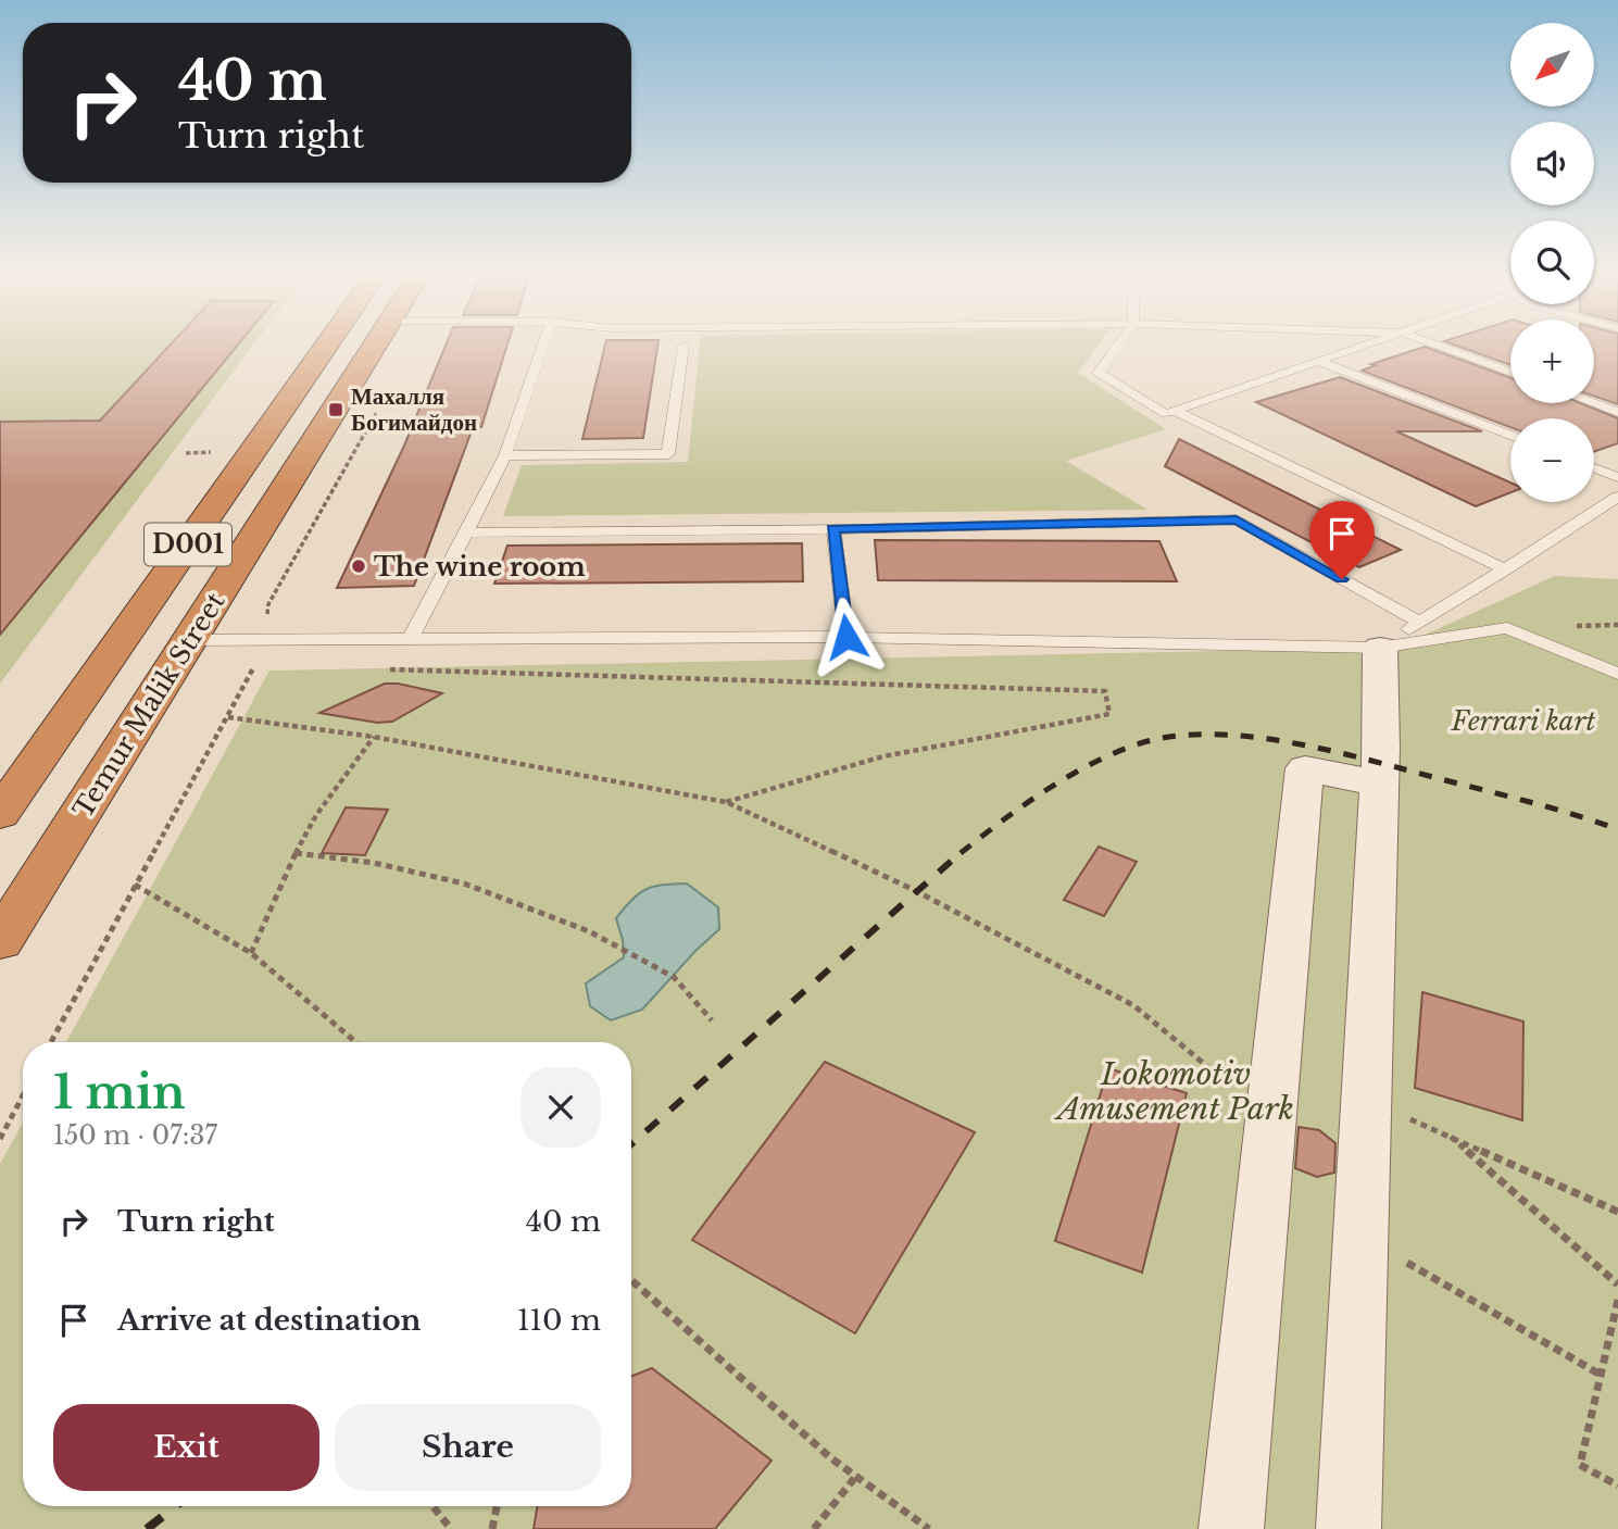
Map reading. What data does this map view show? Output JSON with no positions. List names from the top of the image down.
{
  "streets": {
    "highway": ["D001", "Temur Malik Street"]
  },
  "parks": ["Ferrari kart", "Lokomotiv Amusement Park"],
  "places": {
    "transit": ["Махалля Богимайдон"],
    "other": ["The wine room"]
  },
  "north": "bottom left",
  "page": {
    "map_buttons": ["+", "−"],
    "turn": ["40 m", "Turn right"],
    "heading": ["1 min", "150 m · 07:37"],
    "list": [
      {
        "name": "Turn right",
        "value": "40 m"
      },
      {
        "name": "Arrive at destination",
        "value": "110 m"
      }
    ],
    "buttons": ["Exit", "Share"]
  }
}
